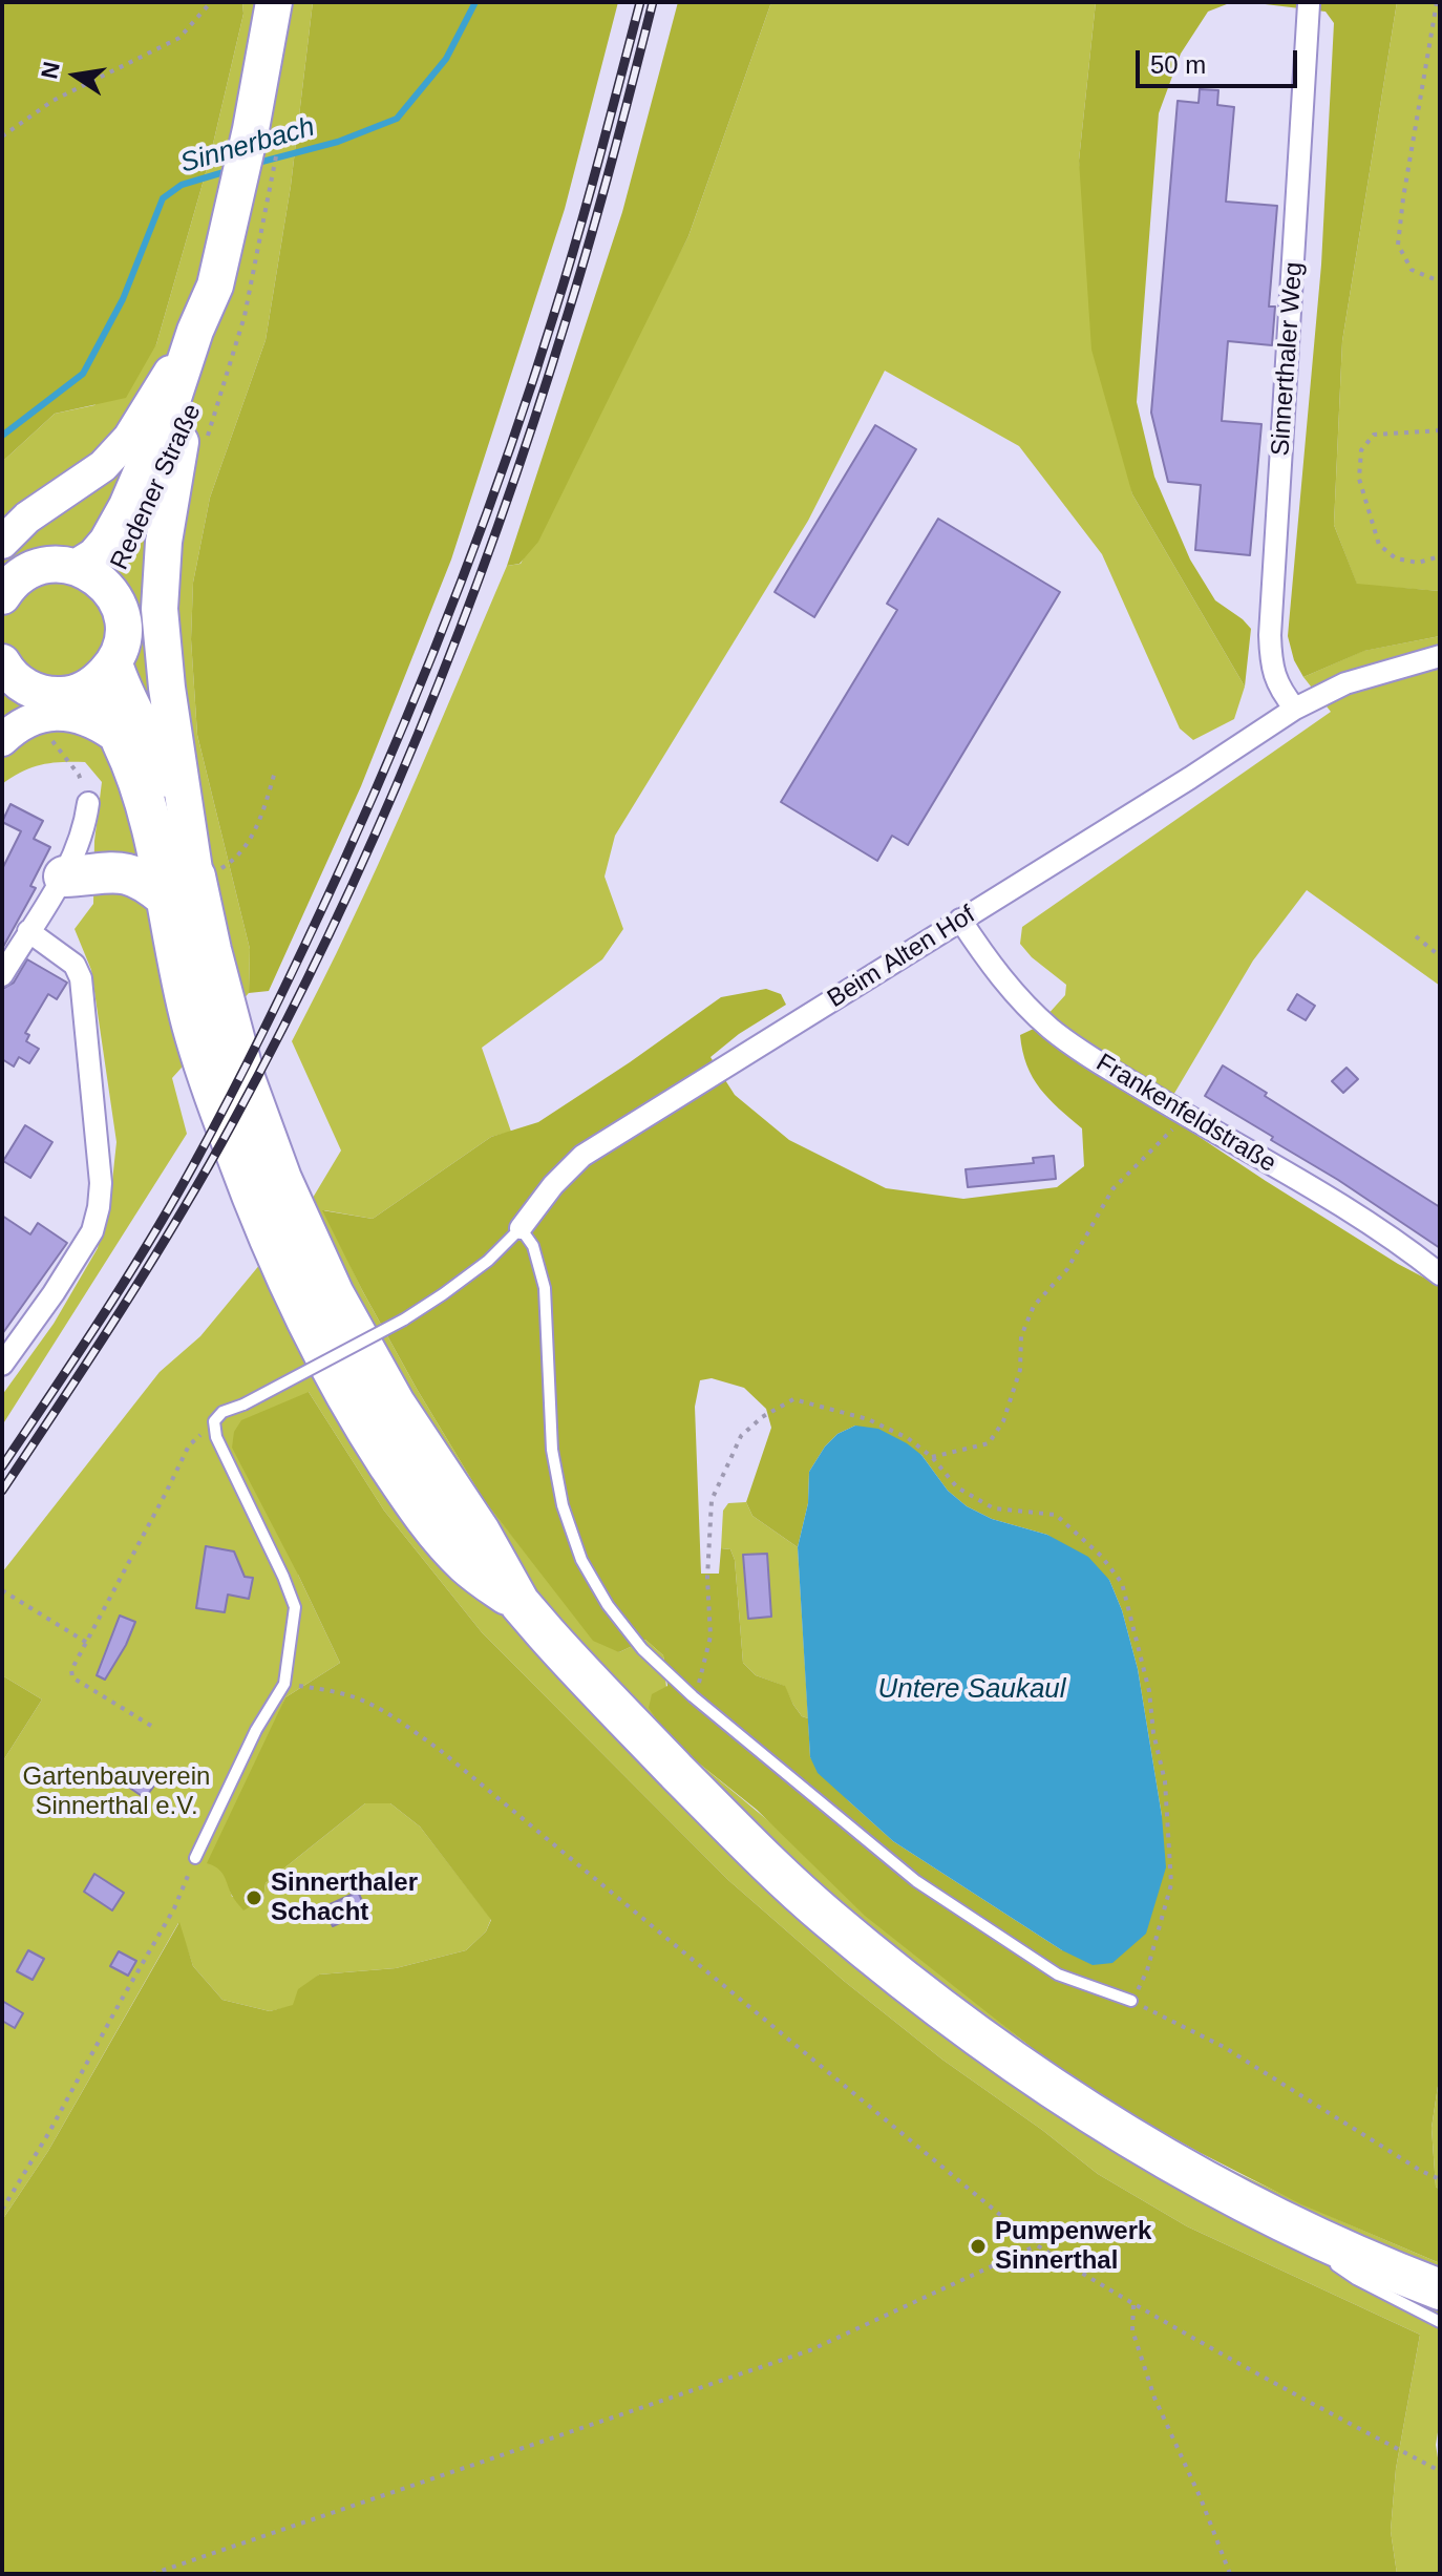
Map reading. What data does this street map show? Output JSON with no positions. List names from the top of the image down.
{
  "streets": {
    "main road": ["Redener Straße"],
    "street": ["Sinnerthaler Weg", "Beim Alten Hof", "Frankenfeldstraße"]
  },
  "crossings": [
    ["Sinnerthaler Weg", "Beim Alten Hof"],
    ["Beim Alten Hof", "Frankenfeldstraße"]
  ],
  "water": ["Sinnerbach", "Untere Saukaul"],
  "parks": ["Gartenbauverein Sinnerthal e.V."],
  "places": ["Sinnerthaler Schacht", "Pumpenwerk Sinnerthal"],
  "scale_bar": "50 m",
  "north": "left"
}
